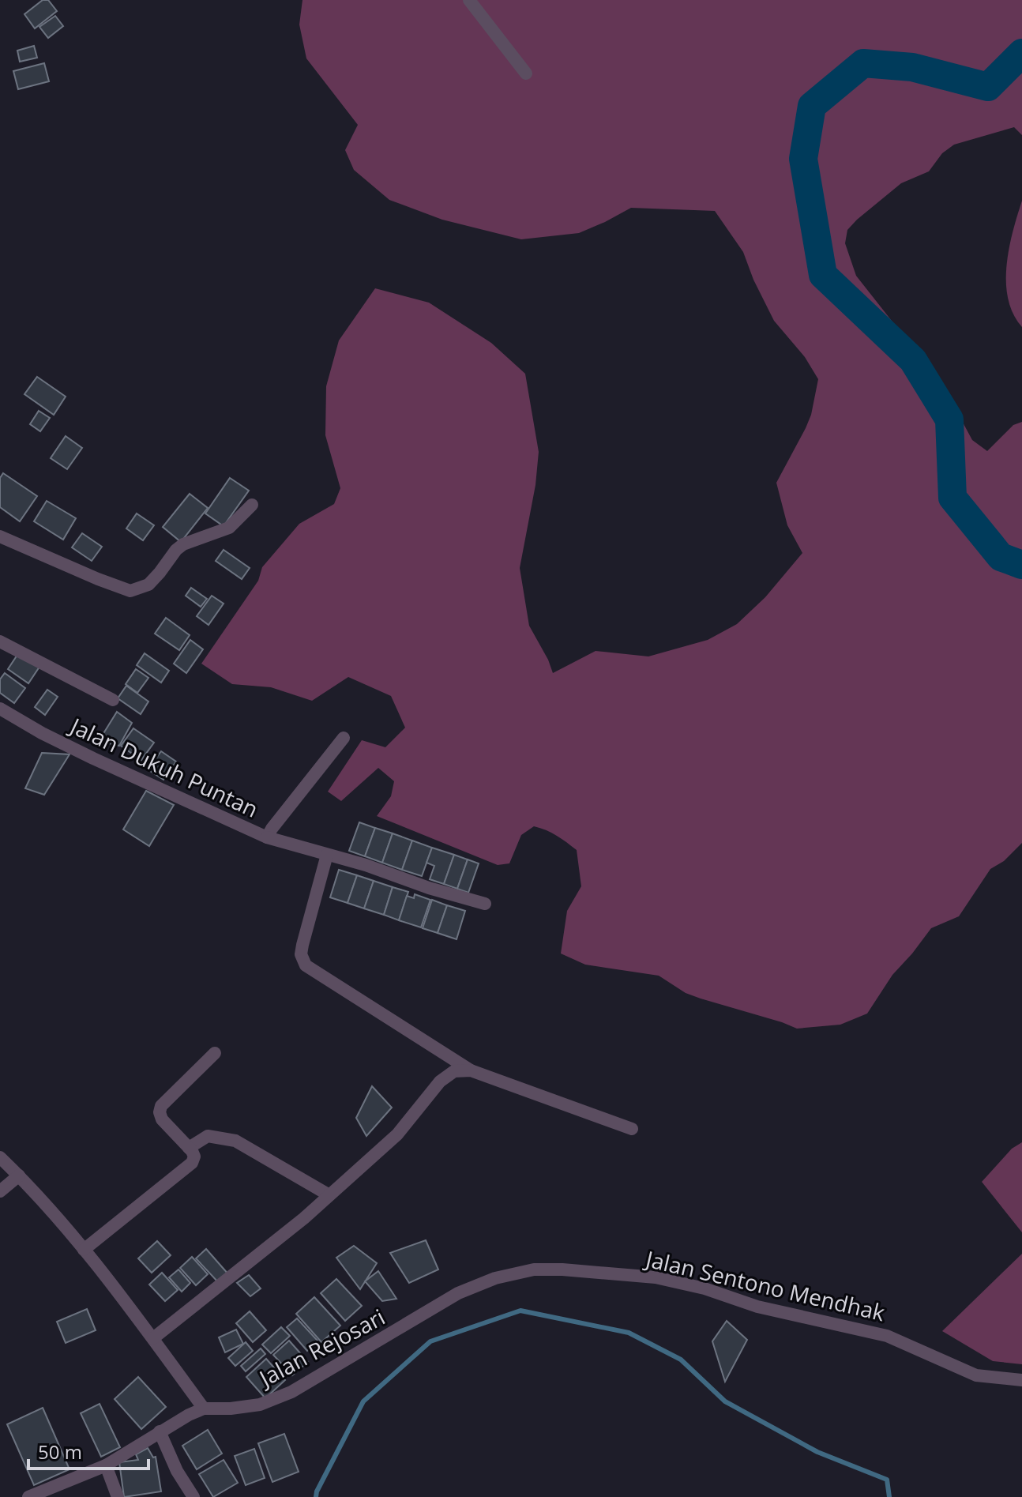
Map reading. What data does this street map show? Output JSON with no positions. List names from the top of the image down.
{
  "streets": {
    "street": ["Jalan Dukuh Puntan", "Jalan Sentono Mendhak", "Jalan Rejosari"]
  },
  "crossings": [
    ["Jalan Sentono Mendhak", "Jalan Rejosari"]
  ],
  "scale_bar": "50 m"
}
